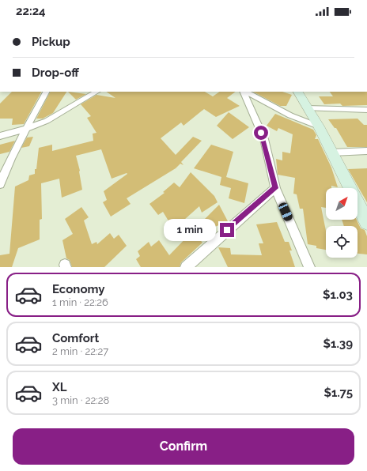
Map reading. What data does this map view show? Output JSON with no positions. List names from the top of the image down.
{
  "north": "top right",
  "page": {
    "status": "22:24",
    "banner": ["Pickup", "Drop-off"],
    "bubble": "1 min",
    "list": [
      {
        "name": "Economy",
        "note": "1 min · 22:26",
        "value": "$1.03"
      },
      {
        "name": "Comfort",
        "note": "2 min · 22:27",
        "value": "$1.39"
      },
      {
        "name": "XL",
        "note": "3 min · 22:28",
        "value": "$1.75"
      }
    ],
    "buttons": "Confirm"
  }
}
